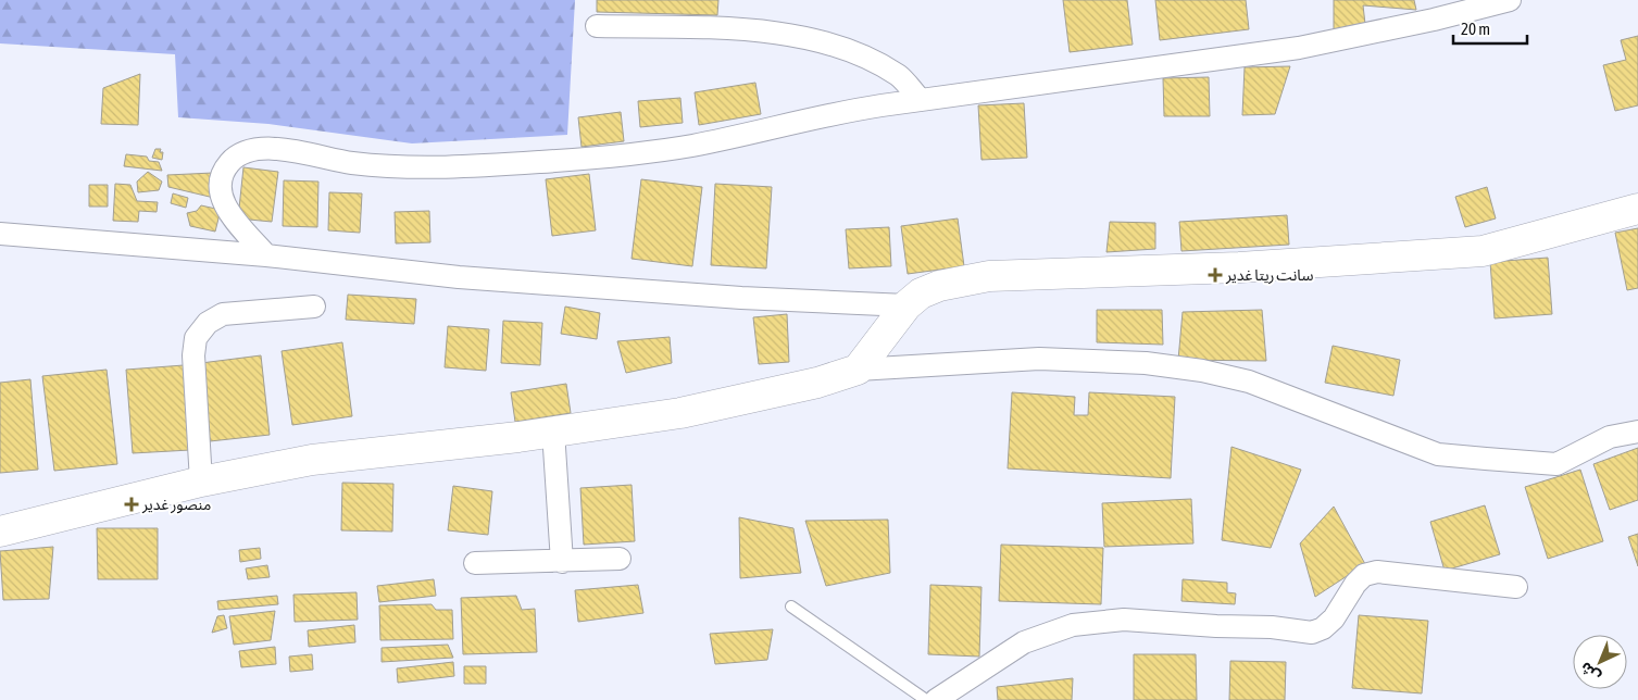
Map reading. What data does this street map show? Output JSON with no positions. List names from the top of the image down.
{
  "places": {
    "health": ["سانت ريتا غدير", "منصور غدير"]
  },
  "scale_bar": "20 m",
  "north": "bottom left"
}
